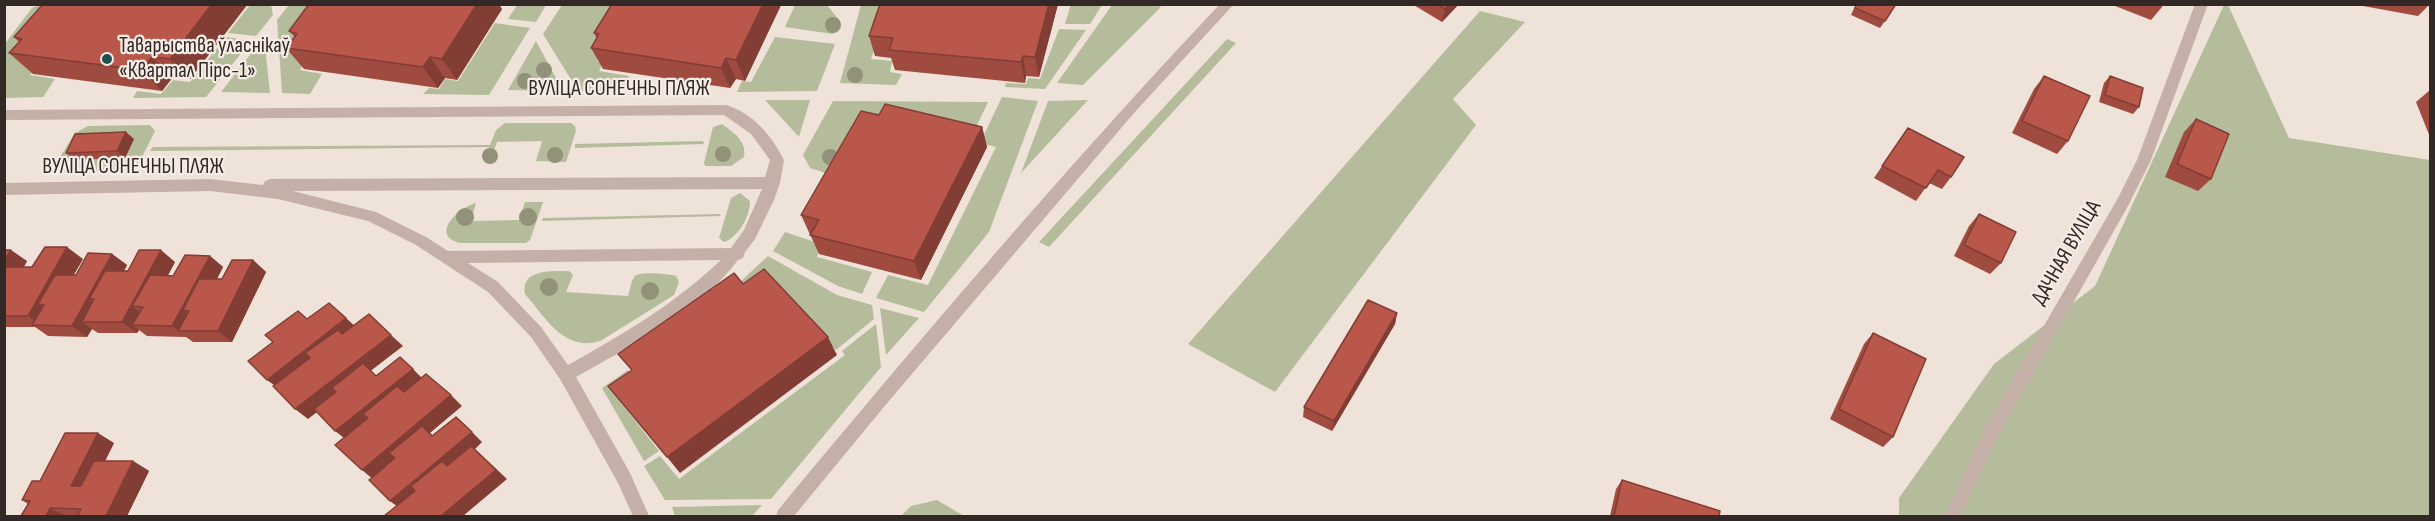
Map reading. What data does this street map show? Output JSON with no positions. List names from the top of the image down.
{
  "streets": {
    "street": ["ВУЛІЦА СОНЕЧНЫ ПЛЯЖ", "ДАЧНАЯ ВУЛІЦА"]
  },
  "places": ["Таварыства ўласнікаў «Квартал Пірс-1»"]
}
